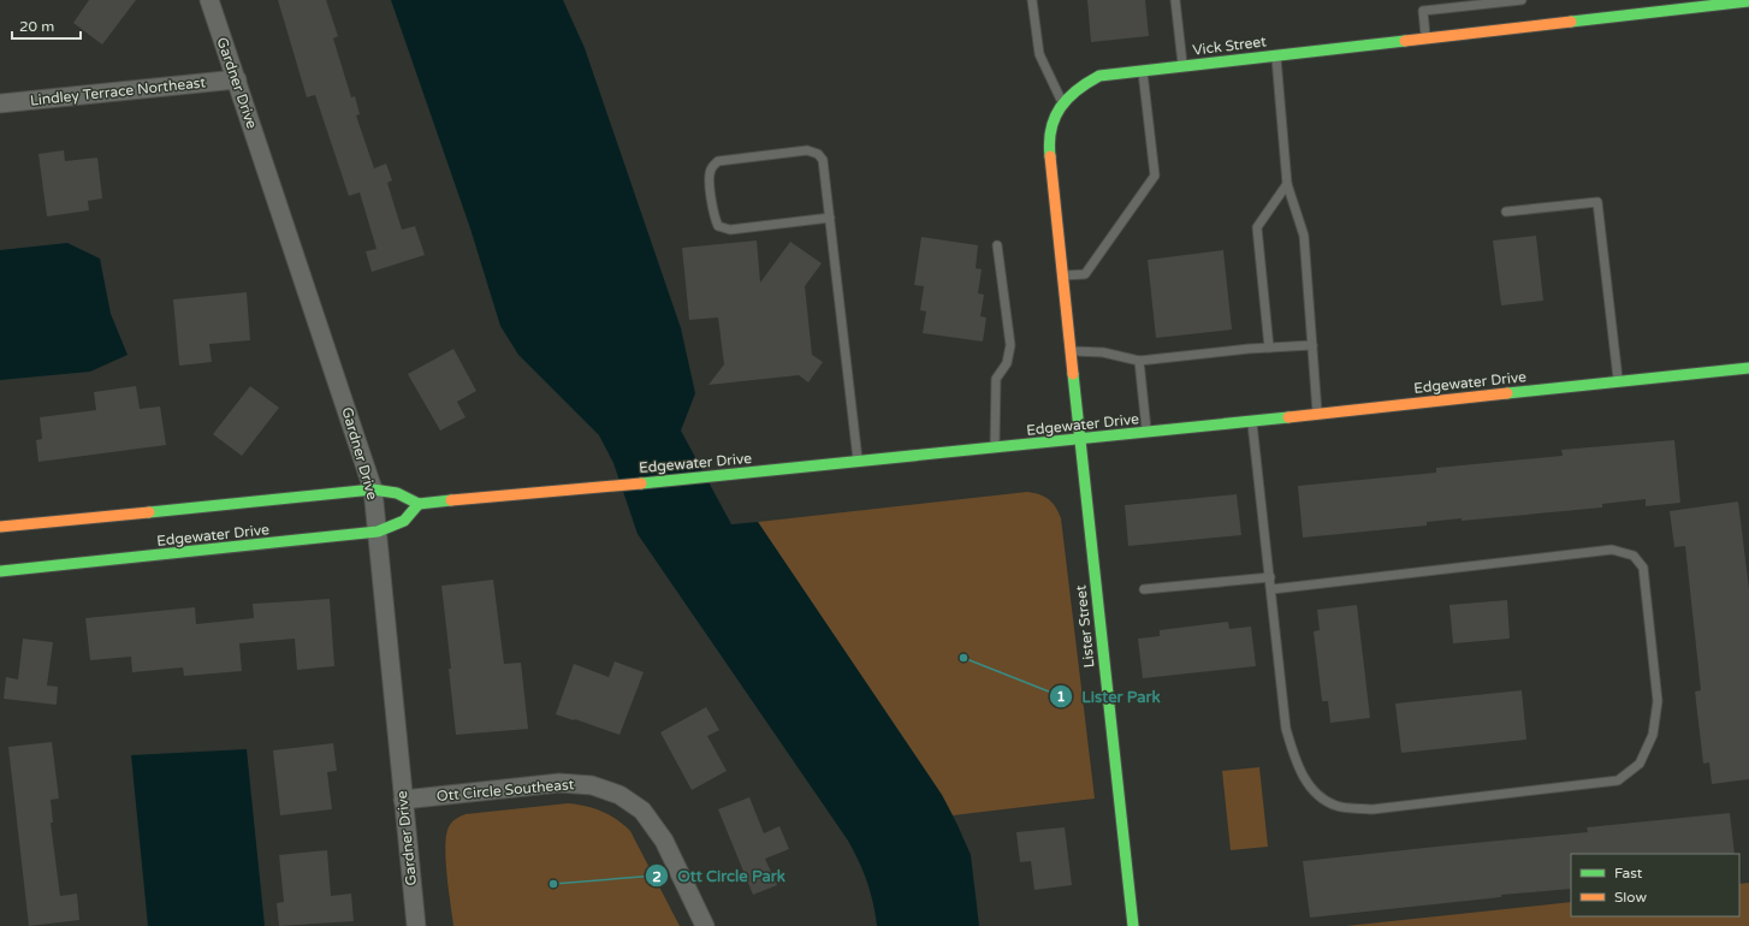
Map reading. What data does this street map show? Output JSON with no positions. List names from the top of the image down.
{
  "streets": {
    "street": [
      "Vick Street",
      "Gardner Drive",
      "Lindley Terrace Northeast",
      "Edgewater Drive",
      "Lister Street",
      "Ott Circle Southeast"
    ]
  },
  "crossings": [
    ["Vick Street", "Edgewater Drive"],
    ["Vick Street", "Lister Street"],
    ["Gardner Drive", "Lindley Terrace Northeast"],
    ["Gardner Drive", "Edgewater Drive"],
    ["Gardner Drive", "Ott Circle Southeast"],
    ["Edgewater Drive", "Lister Street"]
  ],
  "places": ["Lister Park", "Ott Circle Park"],
  "legend": ["Fast", "Slow"],
  "scale_bar": "20 m"
}
